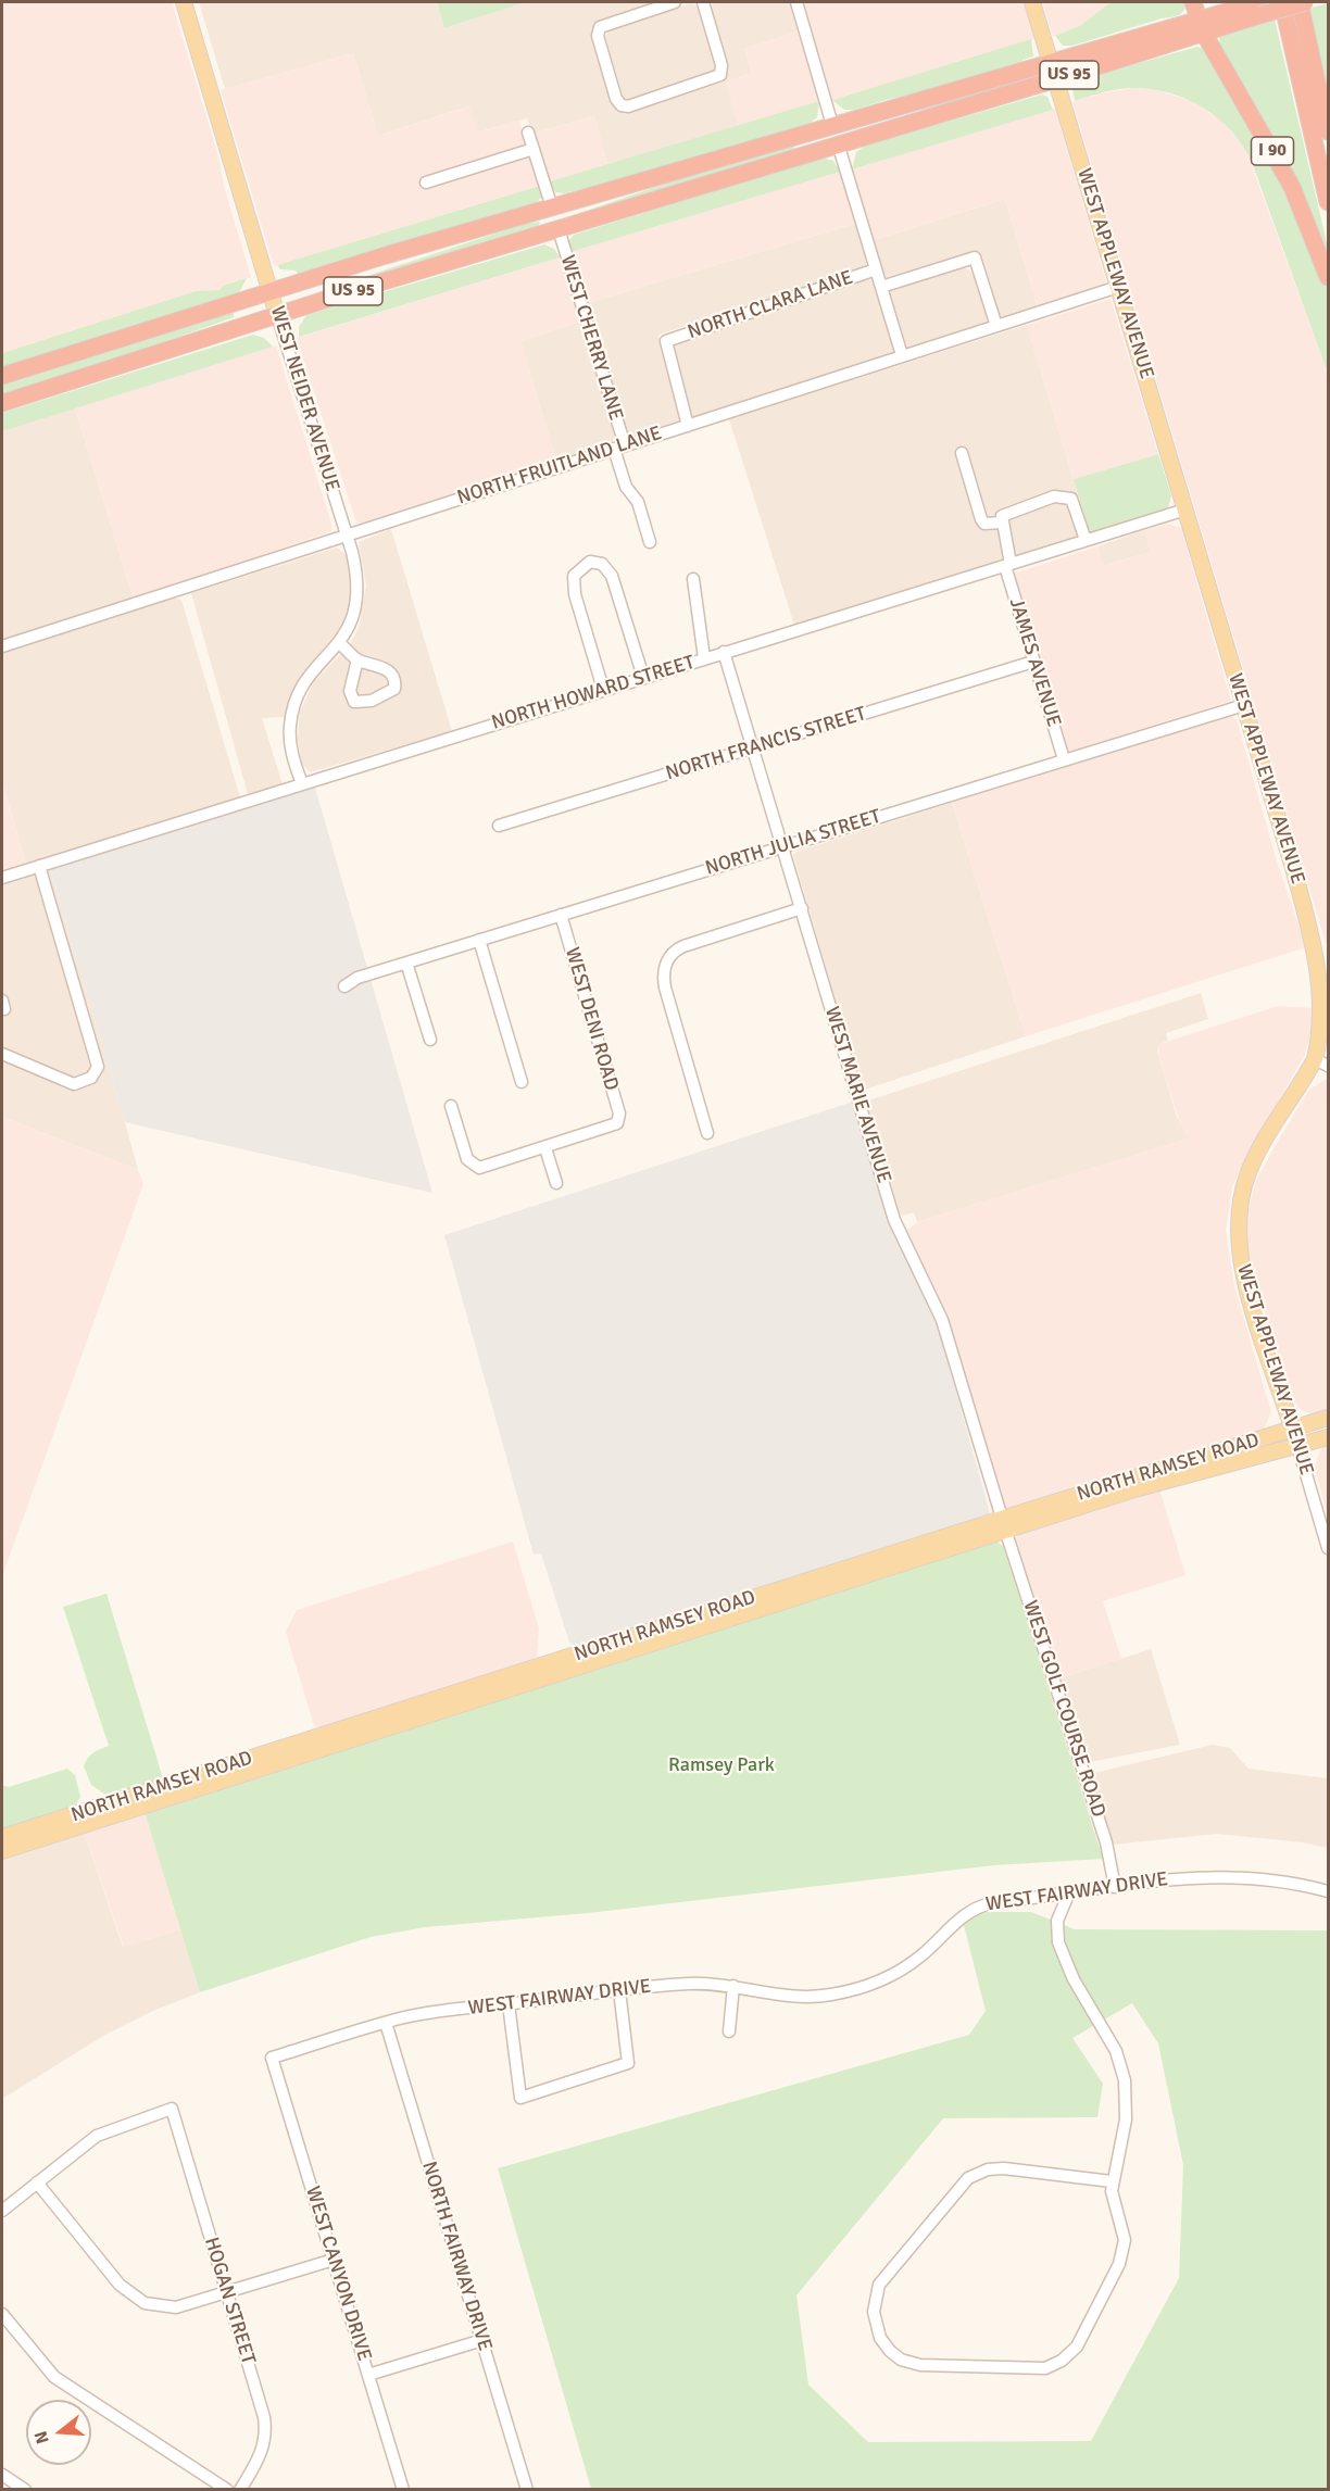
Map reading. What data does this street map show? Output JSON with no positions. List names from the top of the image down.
{
  "streets": {
    "highway": ["US 95", "I 90"],
    "main road": ["WEST APPLEWAY AVENUE", "WEST NEIDER AVENUE", "NORTH RAMSEY ROAD"],
    "street": [
      "NORTH CLARA LANE",
      "WEST CHERRY LANE",
      "NORTH FRUITLAND LANE",
      "JAMES AVENUE",
      "NORTH HOWARD STREET",
      "NORTH FRANCIS STREET",
      "NORTH JULIA STREET",
      "WEST DENI ROAD",
      "WEST MARIE AVENUE",
      "WEST GOLF COURSE ROAD",
      "WEST FAIRWAY DRIVE",
      "NORTH FAIRWAY DRIVE",
      "WEST CANYON DRIVE",
      "HOGAN STREET"
    ]
  },
  "crossings": [
    ["US 95", "I 90"],
    ["US 95", "WEST APPLEWAY AVENUE"],
    ["US 95", "WEST CHERRY LANE"],
    ["US 95", "WEST NEIDER AVENUE"],
    ["WEST APPLEWAY AVENUE", "NORTH FRUITLAND LANE"],
    ["WEST APPLEWAY AVENUE", "NORTH HOWARD STREET"],
    ["WEST APPLEWAY AVENUE", "NORTH JULIA STREET"],
    ["WEST APPLEWAY AVENUE", "NORTH RAMSEY ROAD"],
    ["NORTH CLARA LANE", "NORTH FRUITLAND LANE"],
    ["WEST CHERRY LANE", "NORTH FRUITLAND LANE"],
    ["WEST NEIDER AVENUE", "NORTH FRUITLAND LANE"],
    ["WEST NEIDER AVENUE", "NORTH HOWARD STREET"],
    ["JAMES AVENUE", "NORTH HOWARD STREET"],
    ["JAMES AVENUE", "NORTH FRANCIS STREET"],
    ["JAMES AVENUE", "NORTH JULIA STREET"],
    ["NORTH HOWARD STREET", "WEST MARIE AVENUE"],
    ["NORTH FRANCIS STREET", "WEST MARIE AVENUE"],
    ["NORTH JULIA STREET", "WEST DENI ROAD"],
    ["NORTH JULIA STREET", "WEST MARIE AVENUE"],
    ["WEST MARIE AVENUE", "NORTH RAMSEY ROAD"],
    ["WEST MARIE AVENUE", "WEST GOLF COURSE ROAD"],
    ["NORTH RAMSEY ROAD", "WEST GOLF COURSE ROAD"],
    ["WEST GOLF COURSE ROAD", "WEST FAIRWAY DRIVE"],
    ["WEST FAIRWAY DRIVE", "NORTH FAIRWAY DRIVE"],
    ["WEST FAIRWAY DRIVE", "WEST CANYON DRIVE"]
  ],
  "parks": ["Ramsey Park"],
  "north": "left"
}
